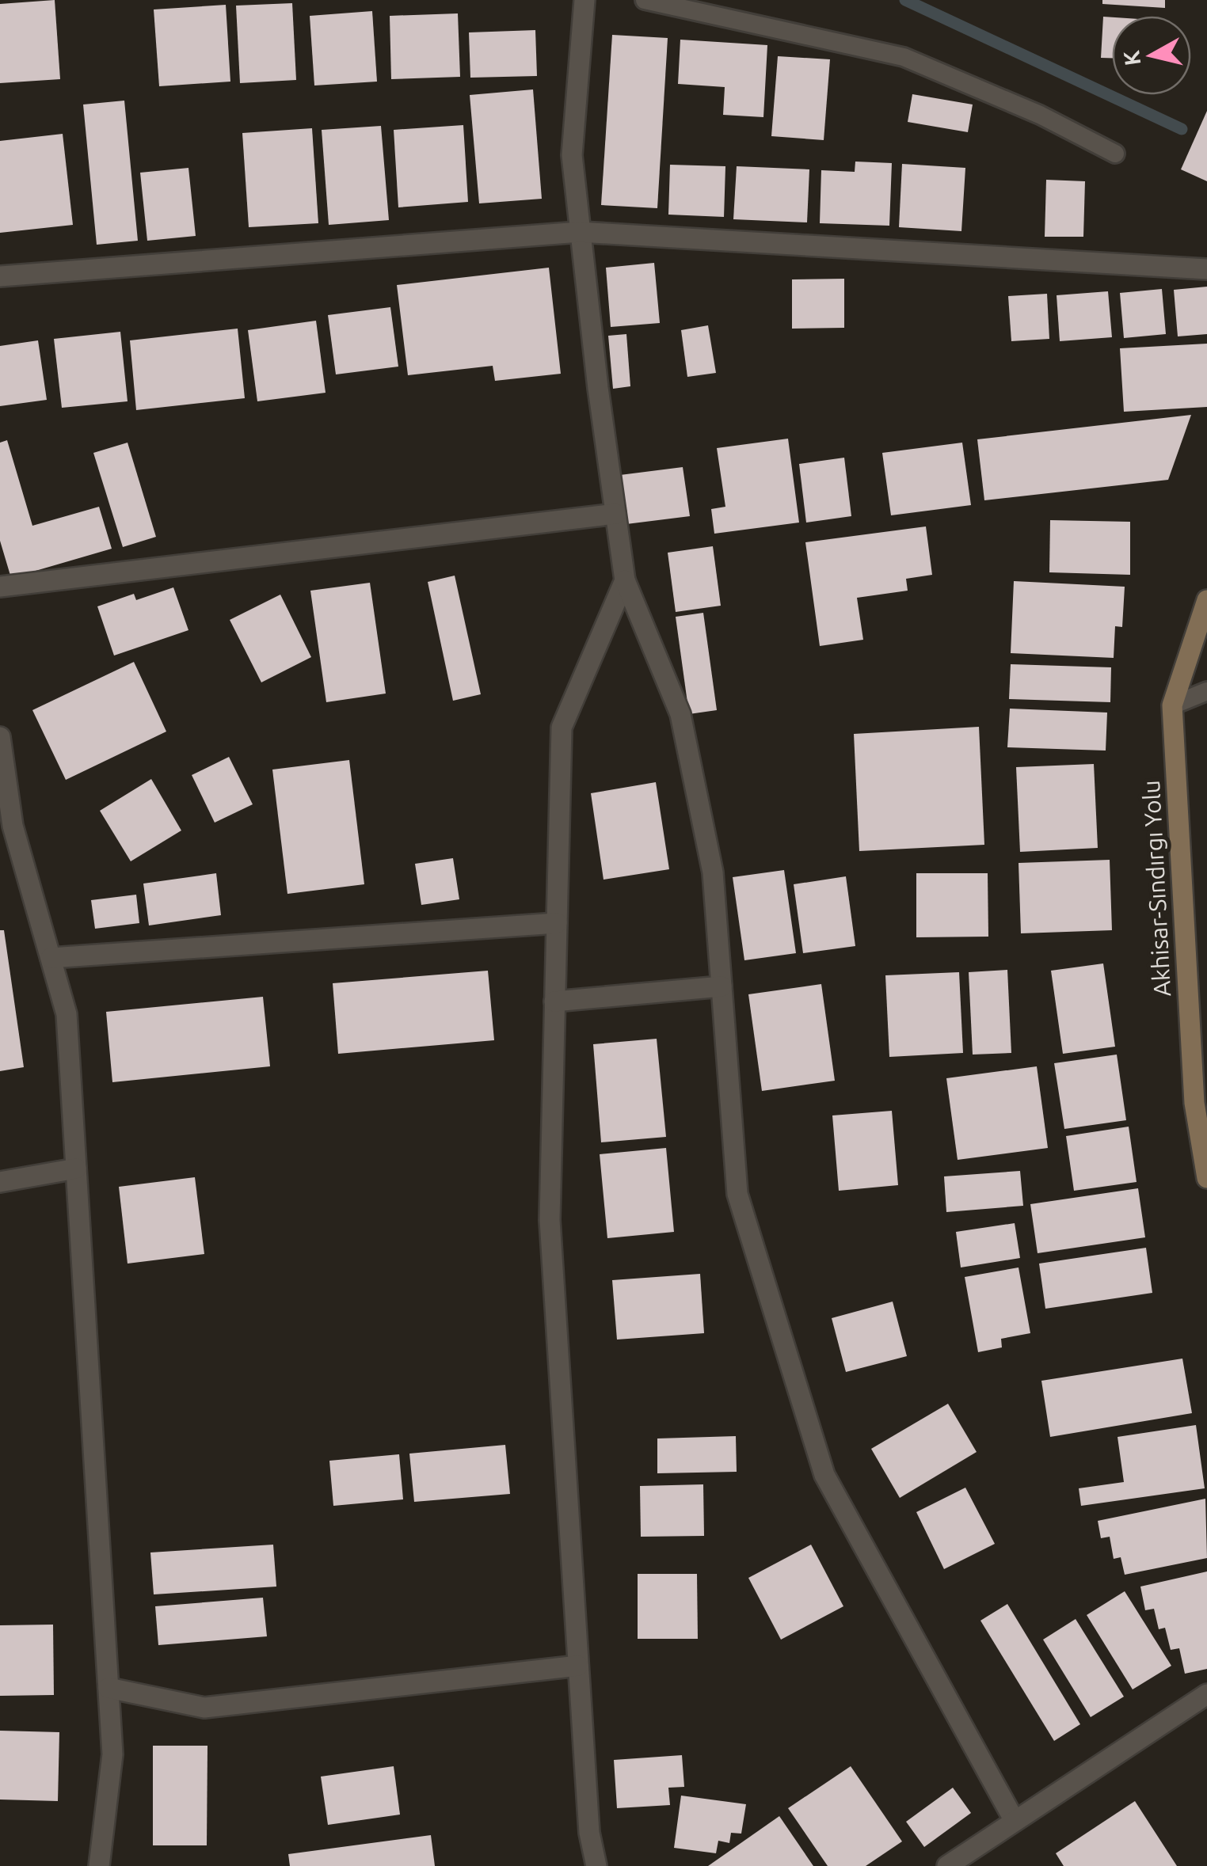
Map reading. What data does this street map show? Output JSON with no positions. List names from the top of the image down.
{
  "streets": {
    "main road": ["Akhisar-Sındırgı Yolu"]
  },
  "north": "left"
}
